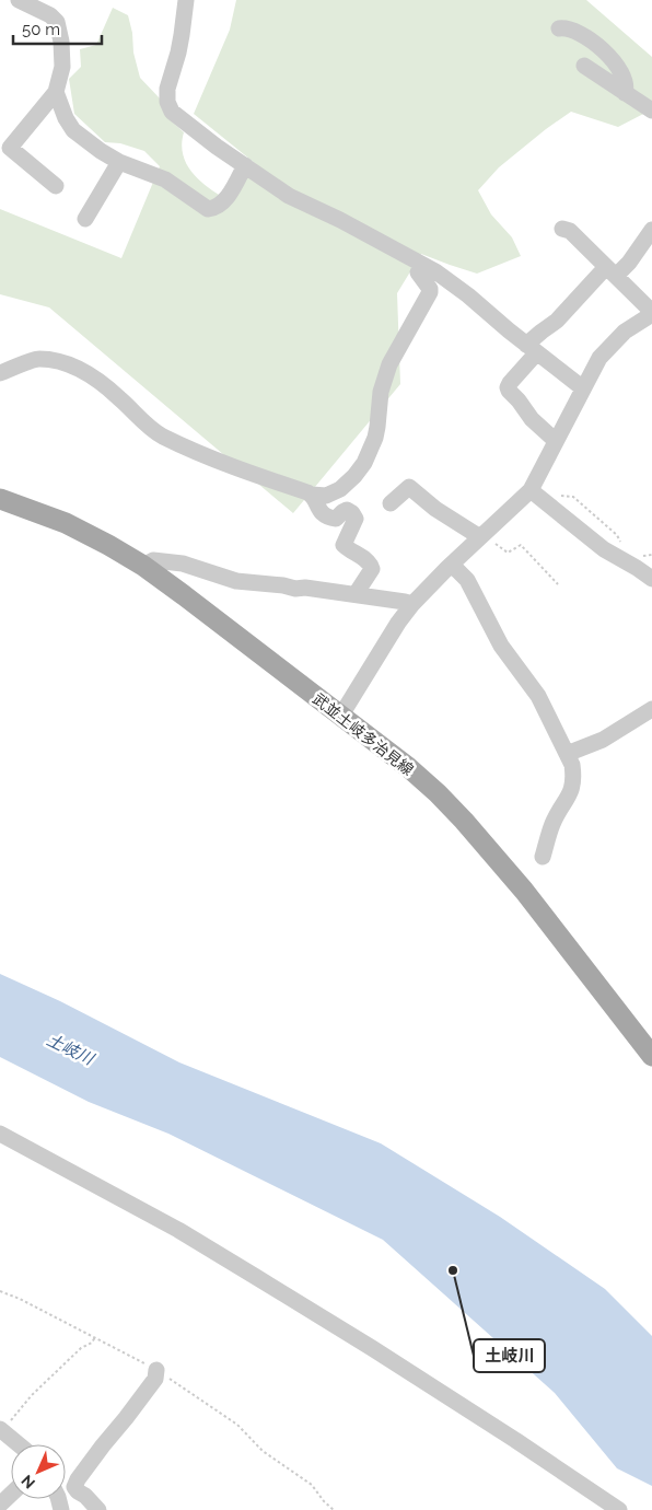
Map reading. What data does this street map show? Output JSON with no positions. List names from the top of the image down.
{
  "streets": {
    "main road": ["武並土岐多治見線"]
  },
  "water": ["土岐川"],
  "places": ["土岐川"],
  "scale_bar": "50 m",
  "north": "bottom left"
}
